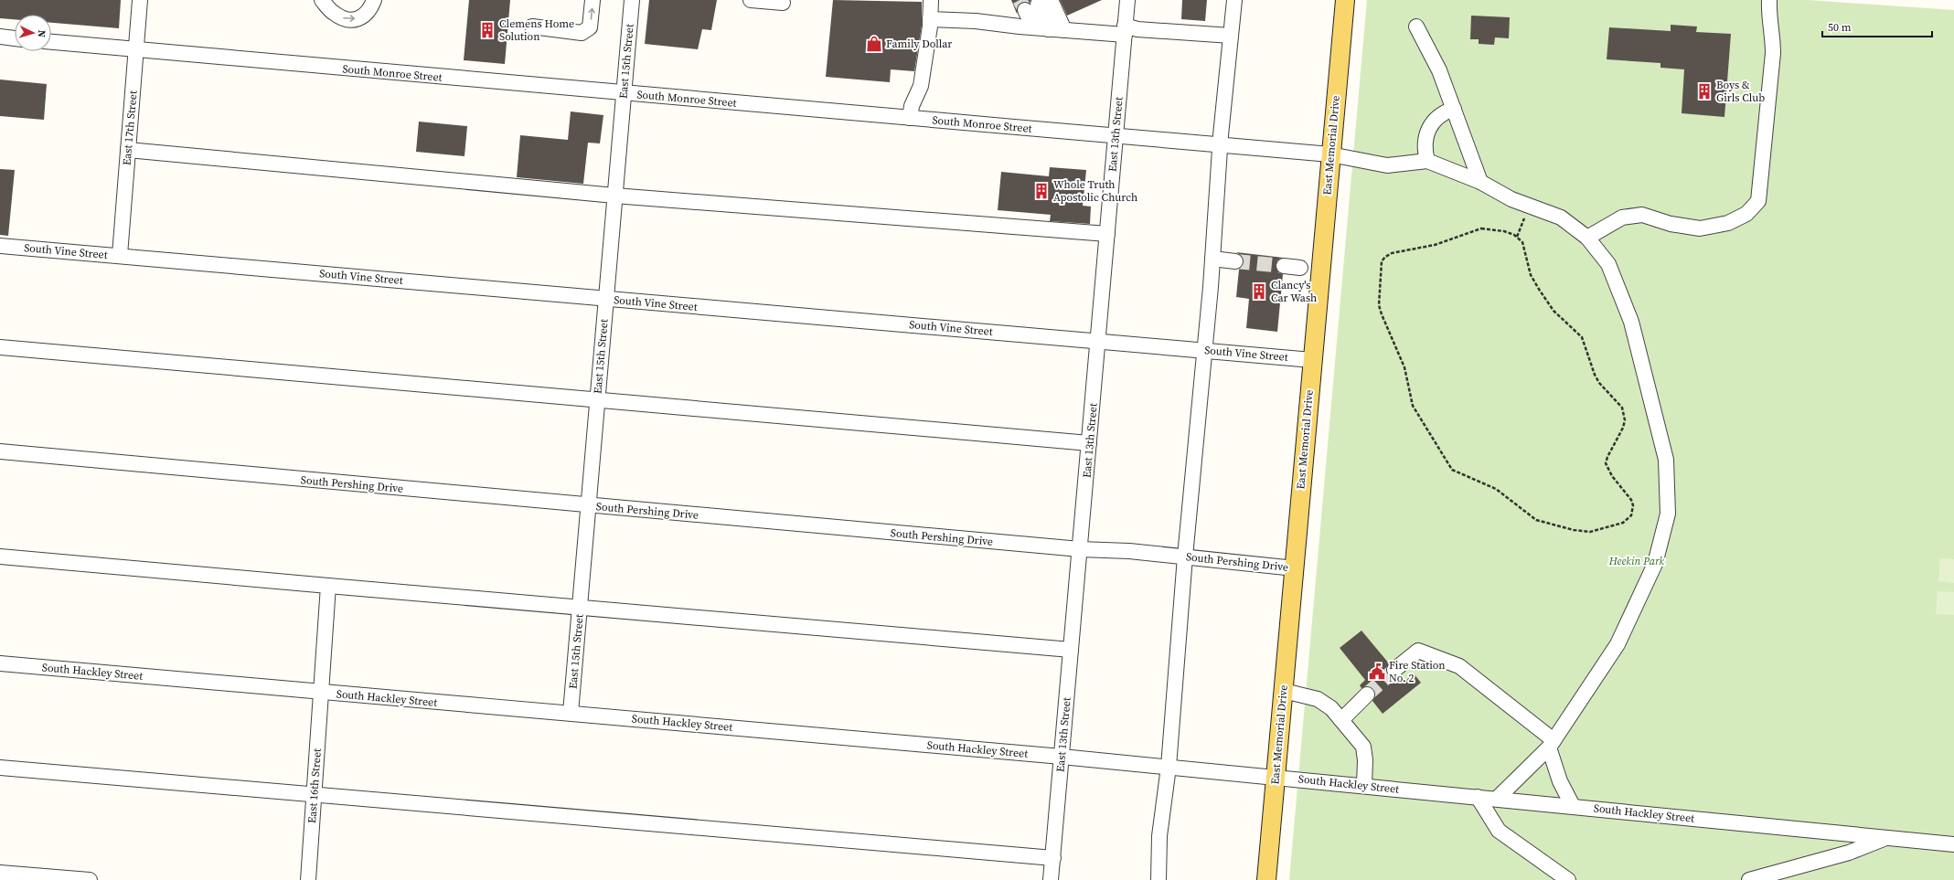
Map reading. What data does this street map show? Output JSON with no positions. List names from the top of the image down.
{
  "streets": {
    "main road": ["East Memorial Drive"],
    "street": [
      "East 15th Street",
      "South Monroe Street",
      "East 17th Street",
      "East 13th Street",
      "South Vine Street",
      "South Pershing Drive",
      "South Hackley Street",
      "East 16th Street"
    ]
  },
  "crossings": [
    ["East 15th Street", "South Monroe Street"],
    ["East 15th Street", "South Vine Street"],
    ["East 15th Street", "South Pershing Drive"],
    ["East 15th Street", "South Hackley Street"],
    ["South Monroe Street", "East 17th Street"],
    ["South Monroe Street", "East 13th Street"],
    ["South Monroe Street", "East Memorial Drive"],
    ["East 17th Street", "South Vine Street"],
    ["East 13th Street", "South Vine Street"],
    ["East 13th Street", "South Pershing Drive"],
    ["East 13th Street", "South Hackley Street"],
    ["East Memorial Drive", "South Vine Street"],
    ["East Memorial Drive", "South Pershing Drive"],
    ["East Memorial Drive", "South Hackley Street"],
    ["South Hackley Street", "East 16th Street"]
  ],
  "parks": ["Heekin Park"],
  "places": {
    "building": [
      "Clemens Home Solution",
      "Boys & Girls Club",
      "Whole Truth Apostolic Church",
      "Clancy's Car Wash"
    ],
    "shop": ["Family Dollar"],
    "public building": ["Fire Station No. 2"]
  },
  "scale_bar": "50 m",
  "north": "right"
}
